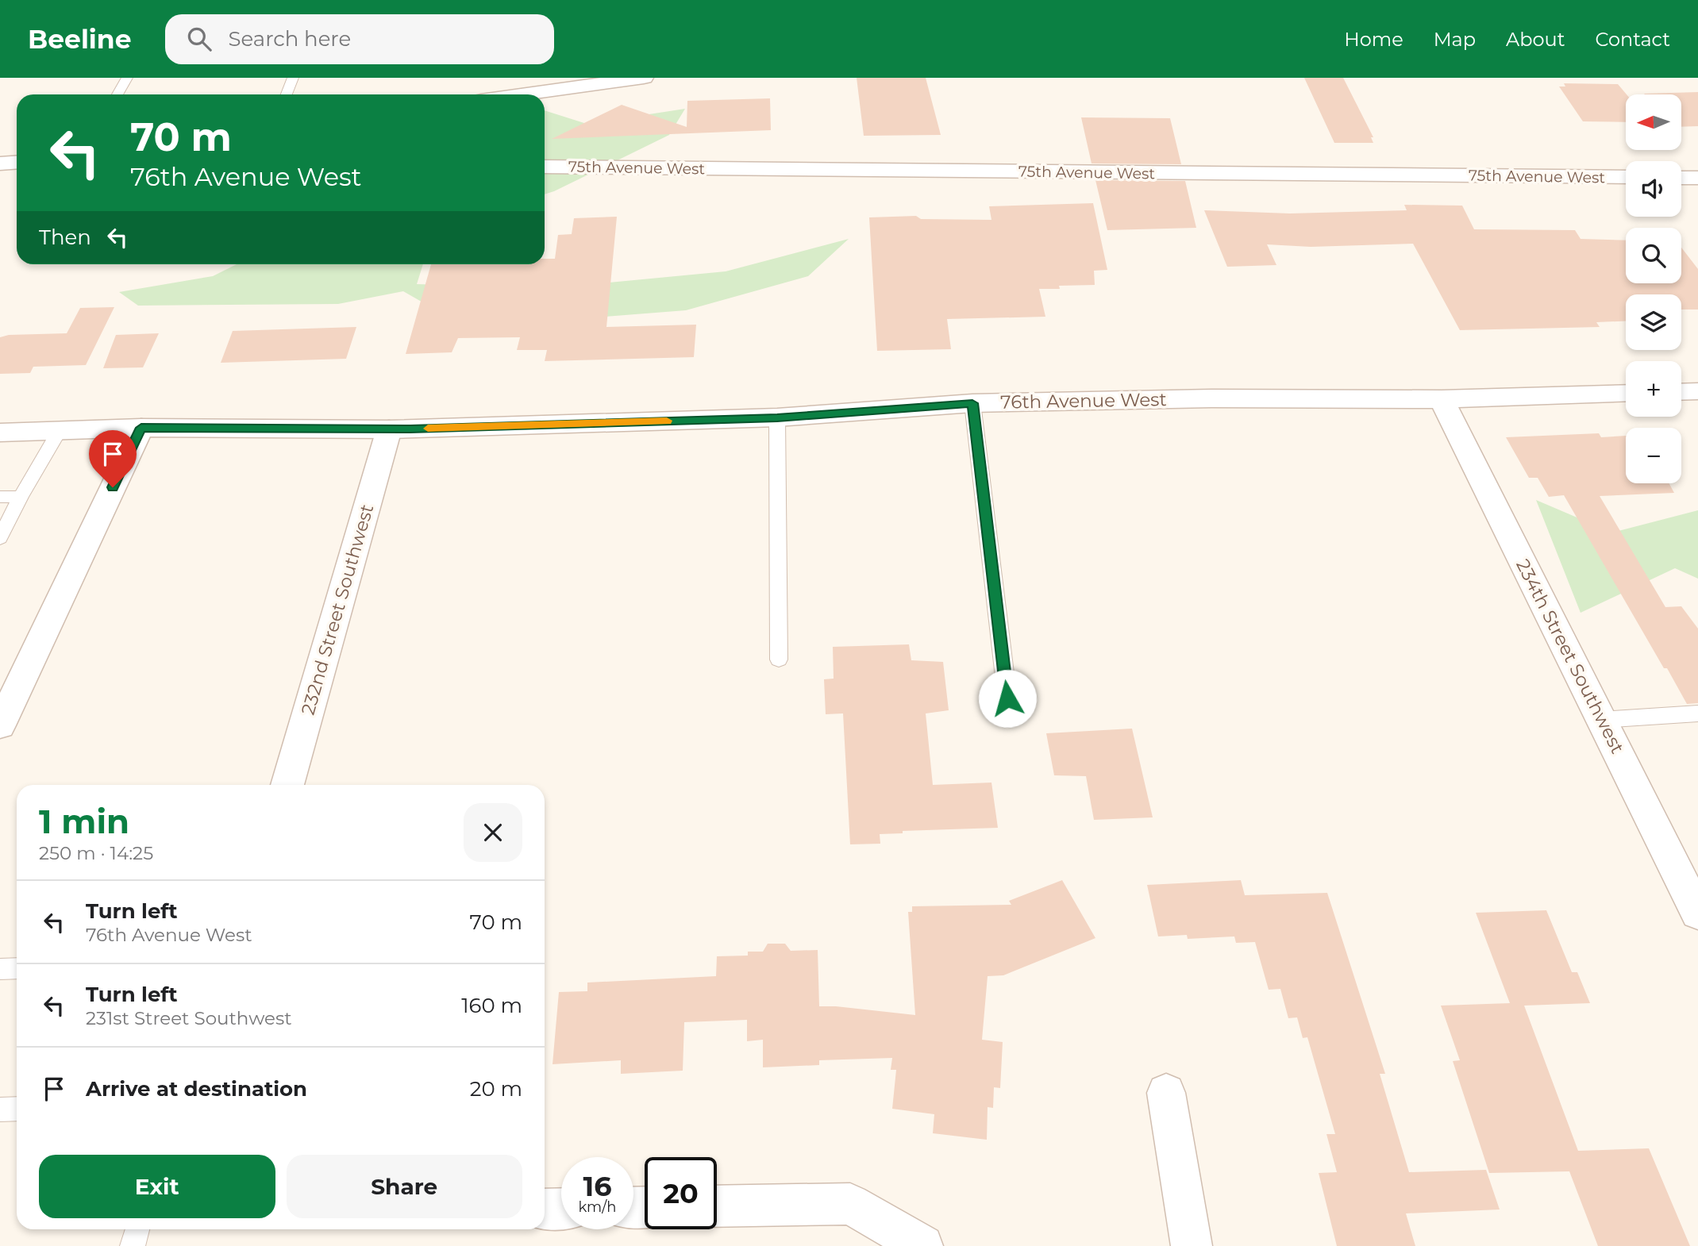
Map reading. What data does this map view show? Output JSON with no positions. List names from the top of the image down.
{
  "streets": {
    "street": [
      "75th Avenue West",
      "76th Avenue West",
      "232nd Street Southwest",
      "234th Street Southwest"
    ]
  },
  "crossings": [
    ["76th Avenue West", "232nd Street Southwest"],
    ["76th Avenue West", "234th Street Southwest"]
  ],
  "north": "left",
  "page": {
    "header": "Beeline",
    "search": "Search here",
    "nav": [
      "Home",
      "Map",
      "About",
      "Contact"
    ],
    "map_buttons": ["+", "−"],
    "turn": ["70 m", "76th Avenue West"],
    "then": "Then",
    "heading": ["1 min", "250 m · 14:25"],
    "list": [
      {
        "name": "Turn left",
        "note": "76th Avenue West",
        "value": "70 m"
      },
      {
        "name": "Turn left",
        "note": "231st Street Southwest",
        "value": "160 m"
      },
      {
        "name": "Arrive at destination",
        "value": "20 m"
      }
    ],
    "buttons": ["Exit", "Share"],
    "speed": "16 km/h",
    "limit": "20"
  }
}
